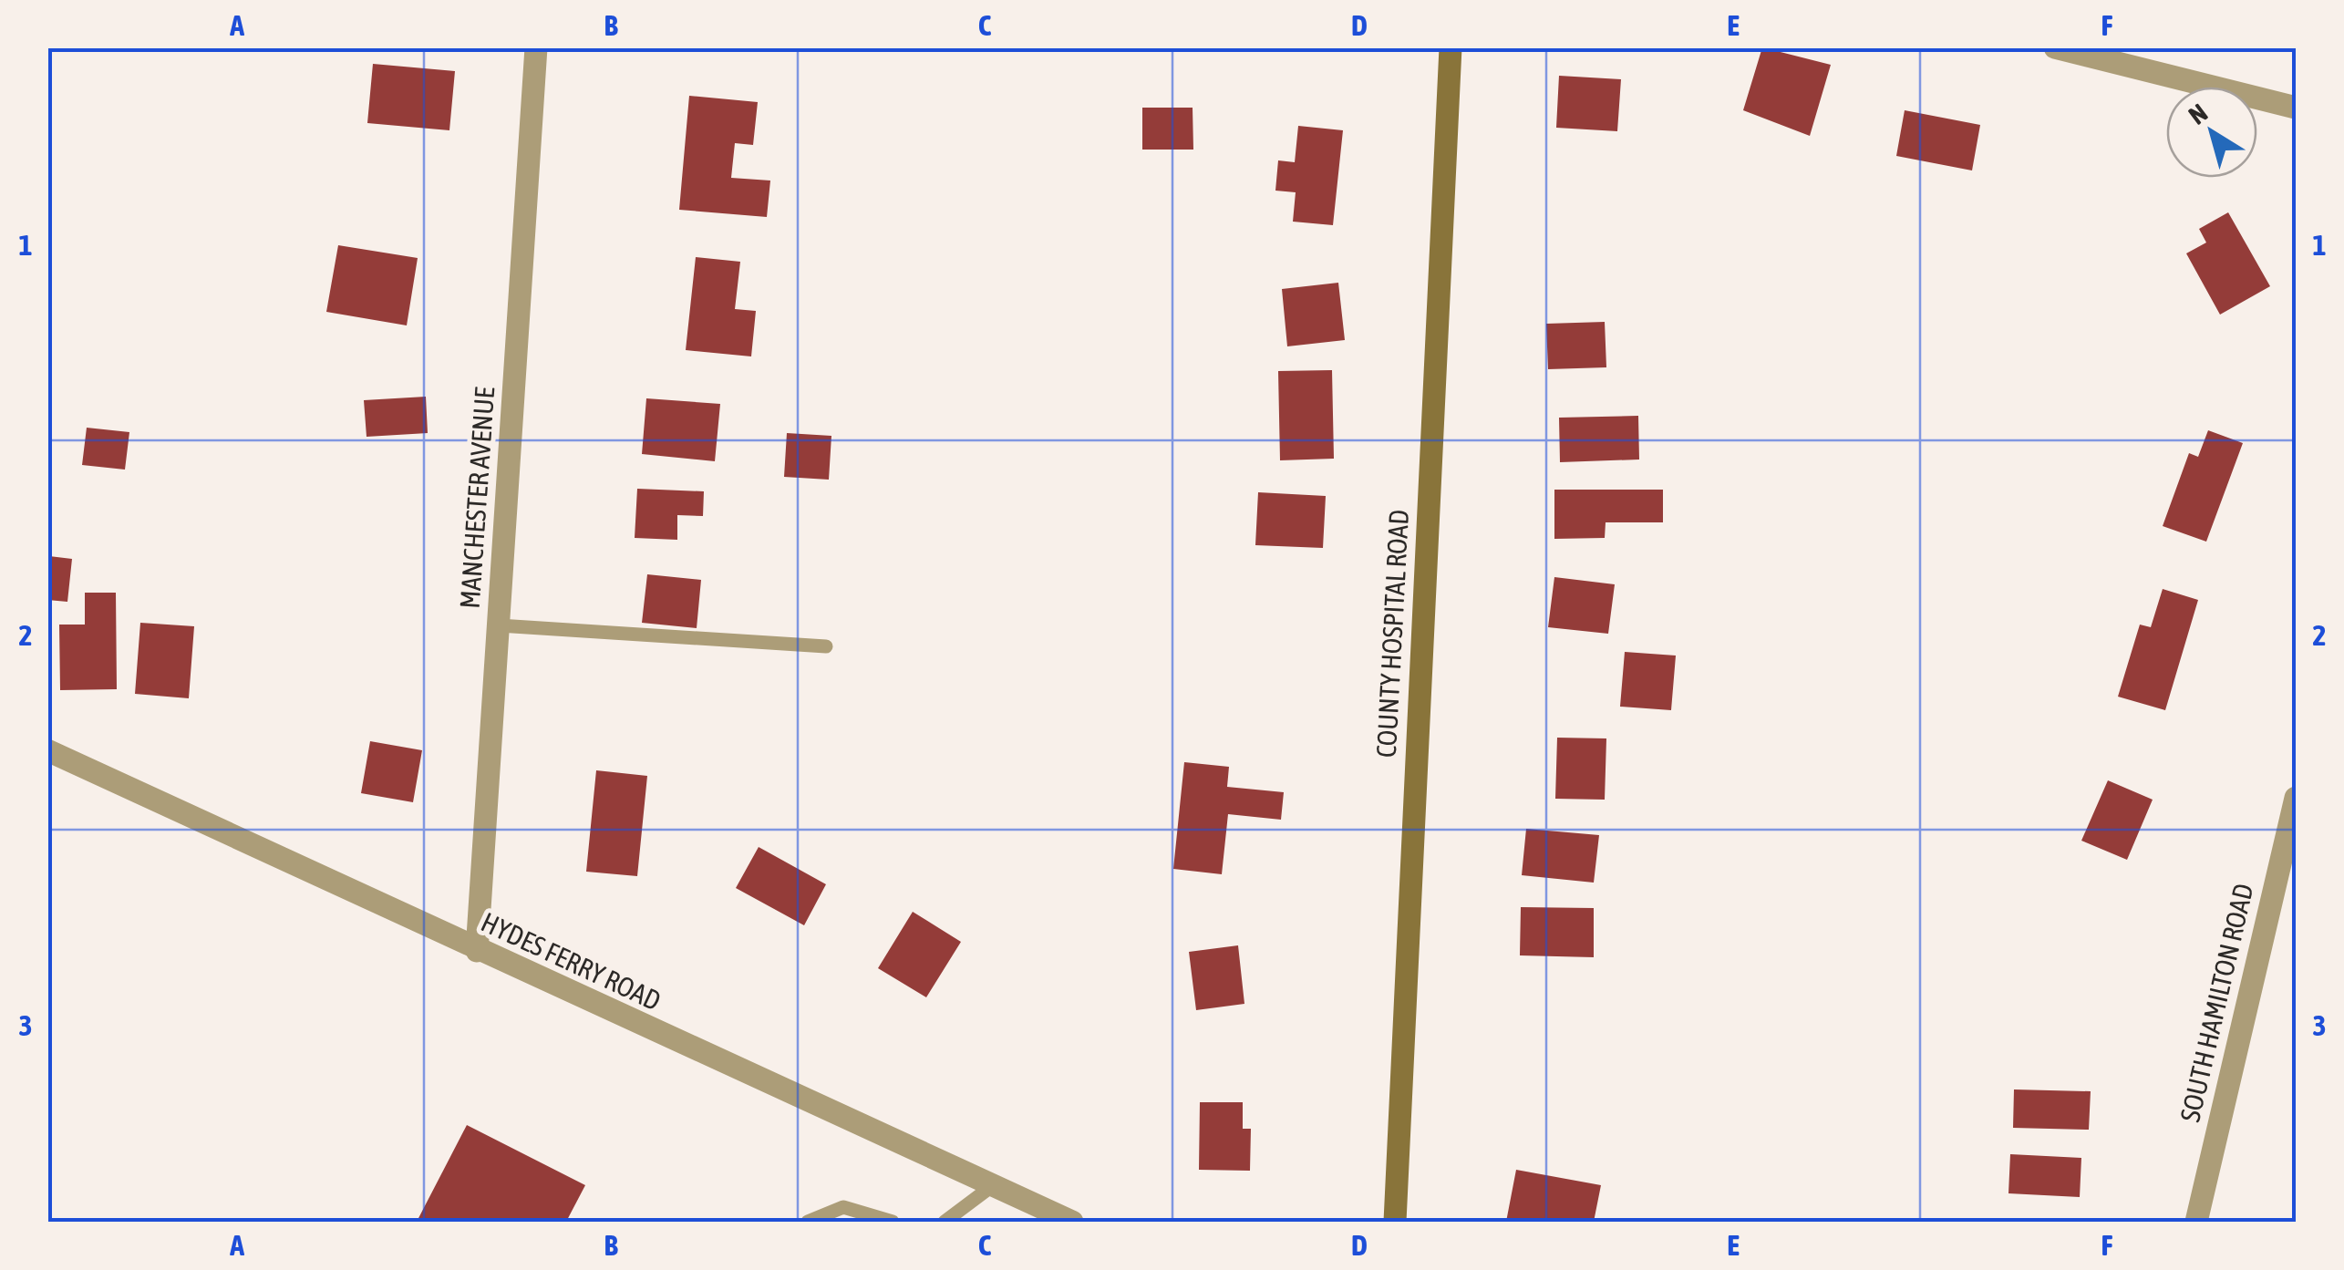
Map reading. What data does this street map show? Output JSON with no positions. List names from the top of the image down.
{
  "streets": {
    "main road": ["COUNTY HOSPITAL ROAD"],
    "street": ["MANCHESTER AVENUE", "HYDES FERRY ROAD", "SOUTH HAMILTON ROAD"]
  },
  "crossings": [
    ["MANCHESTER AVENUE", "HYDES FERRY ROAD"]
  ],
  "north": "top left",
  "grid": {
    "columns": [
      "A",
      "B",
      "C",
      "D",
      "E",
      "F"
    ],
    "rows": ["1", "2", "3"]
  }
}
